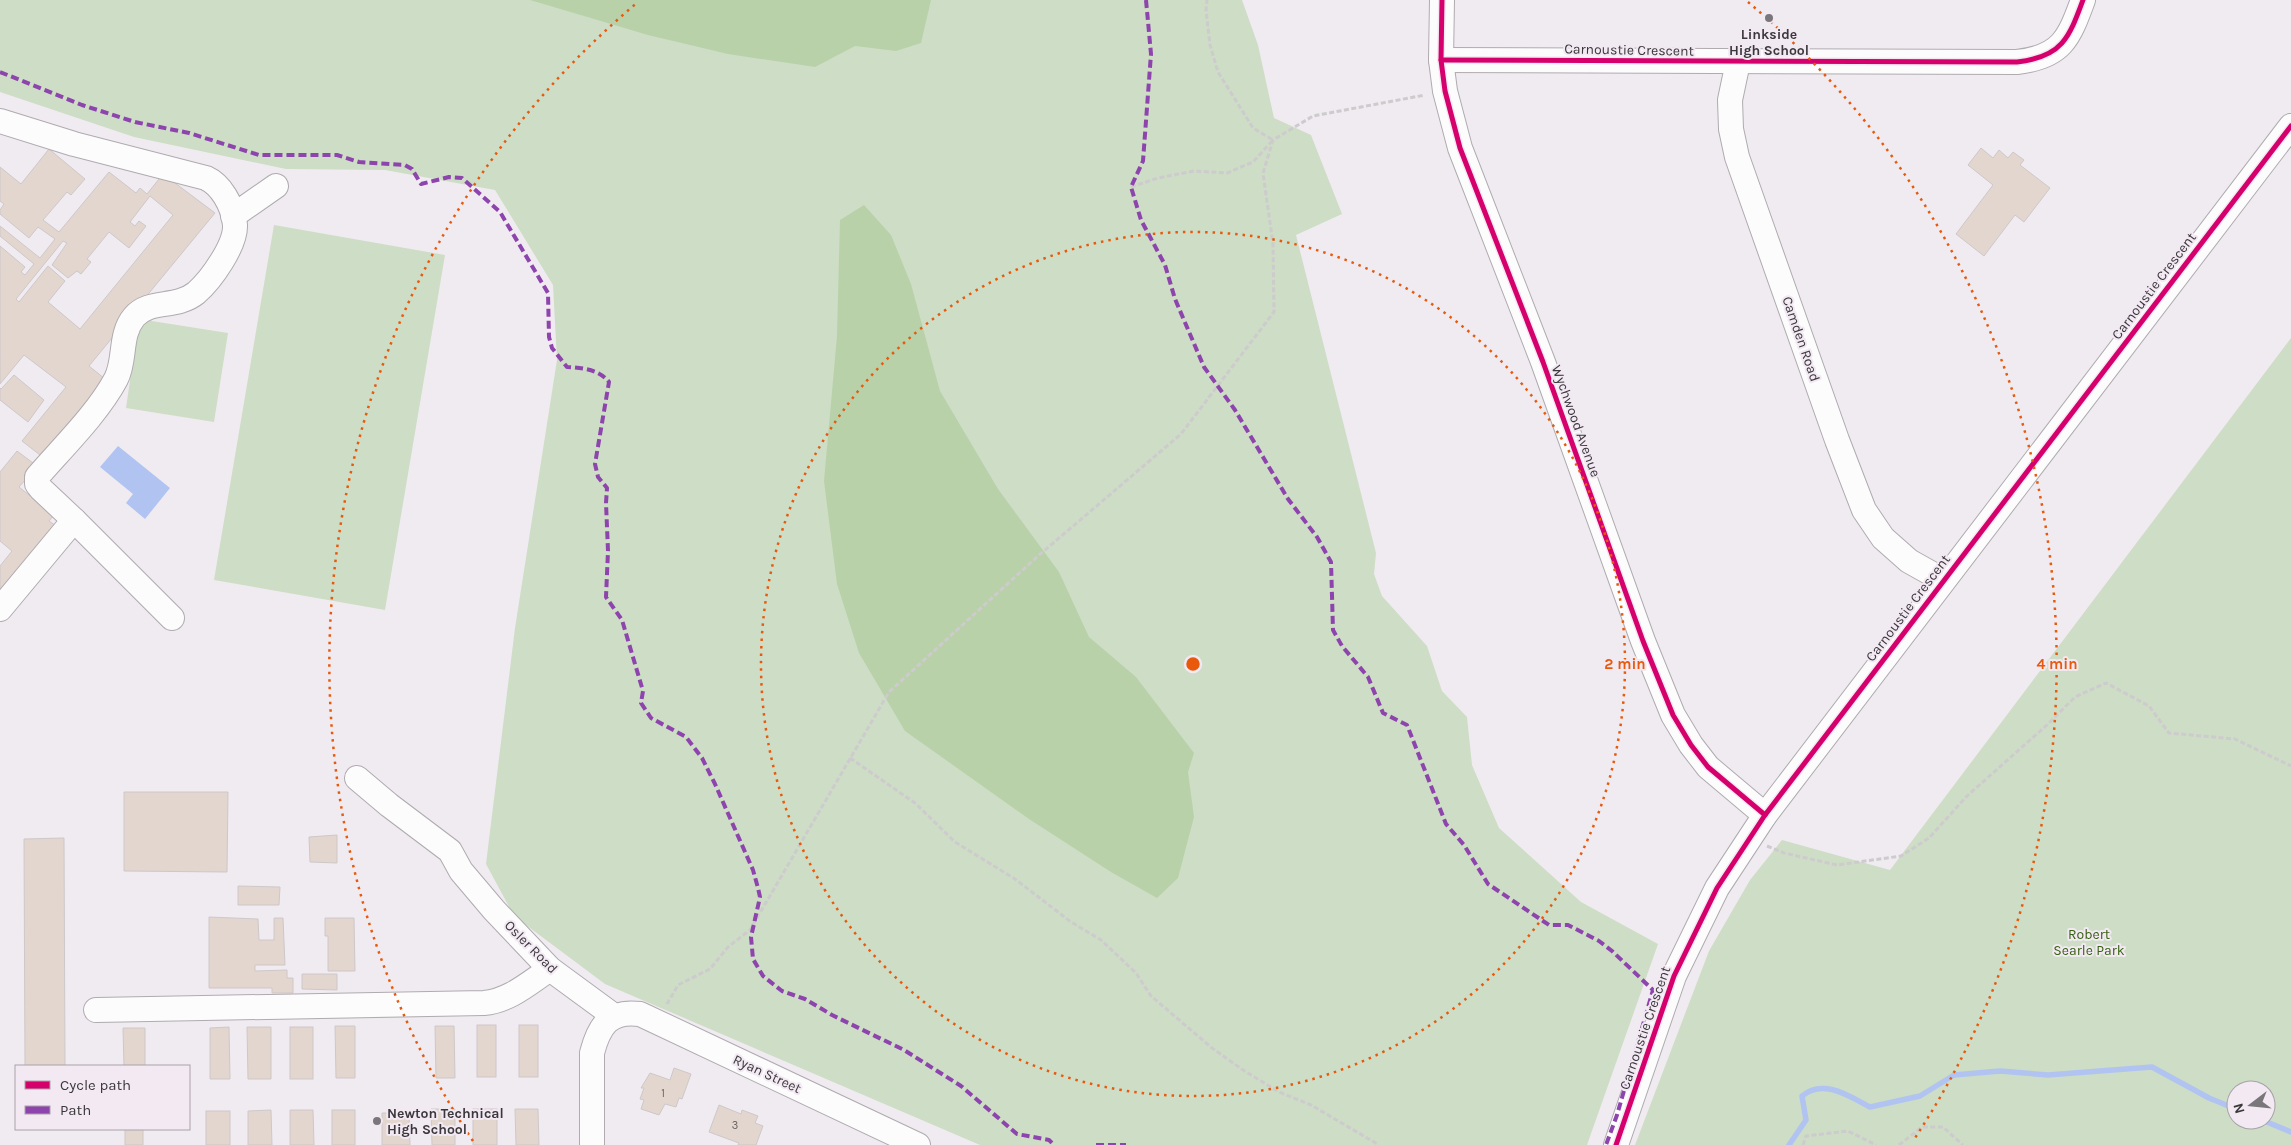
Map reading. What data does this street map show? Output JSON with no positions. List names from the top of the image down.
{
  "streets": {
    "street": [
      "Carnoustie Crescent",
      "Camden Road",
      "Wychwood Avenue",
      "Osler Road",
      "Ryan Street"
    ]
  },
  "crossings": [
    ["Carnoustie Crescent", "Camden Road"],
    ["Carnoustie Crescent", "Wychwood Avenue"],
    ["Osler Road", "Ryan Street"]
  ],
  "parks": ["Robert Searle Park"],
  "places": ["Linkside High School", "Newton Technical High School"],
  "house_numbers": ["1", "3"],
  "legend": ["Cycle path", "Path"],
  "north": "left",
  "rings": ["2 min", "4 min"]
}
